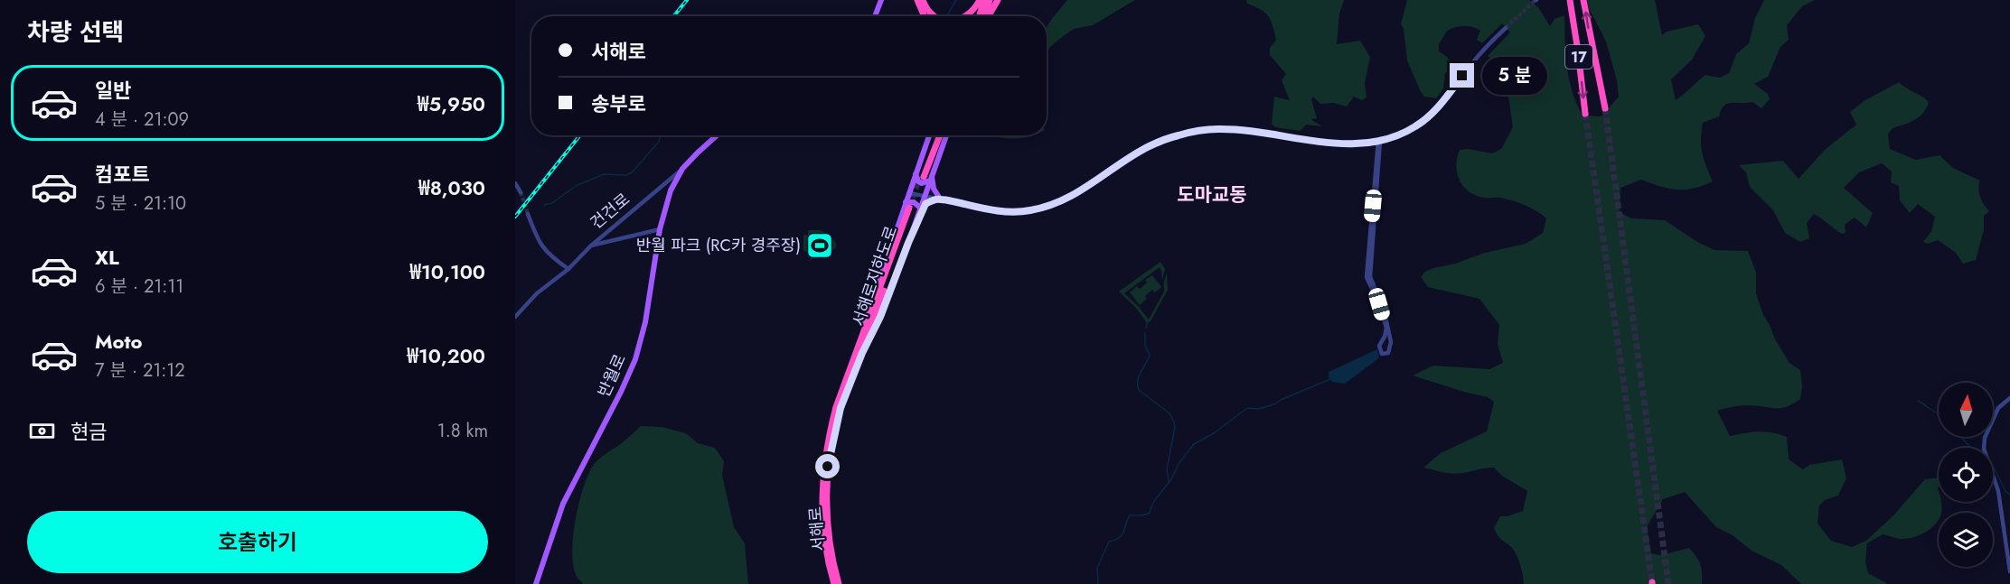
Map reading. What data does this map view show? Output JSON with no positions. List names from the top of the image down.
{
  "streets": {
    "highway": ["17", "서해로지하도로", "서해로"],
    "main road": ["건건로", "반월로"]
  },
  "crossings": [
    ["건건로", "반월로"],
    ["서해로지하도로", "서해로"]
  ],
  "districts": ["도마교동"],
  "places": {
    "sports": ["반월 파크 (RC카 경주장)"]
  },
  "north": "top",
  "page": {
    "heading": "차량 선택",
    "banner": ["서해로", "송부로"],
    "bubble": "5 분",
    "list": [
      {
        "name": "일반",
        "note": "4 분 · 21:09",
        "value": "₩5,950"
      },
      {
        "name": "컴포트",
        "note": "5 분 · 21:10",
        "value": "₩8,030"
      },
      {
        "name": "XL",
        "note": "6 분 · 21:11",
        "value": "₩10,100"
      },
      {
        "name": "Moto",
        "note": "7 분 · 21:12",
        "value": "₩10,200"
      }
    ],
    "pay": ["현금", "1.8 km"],
    "buttons": "호출하기"
  }
}
